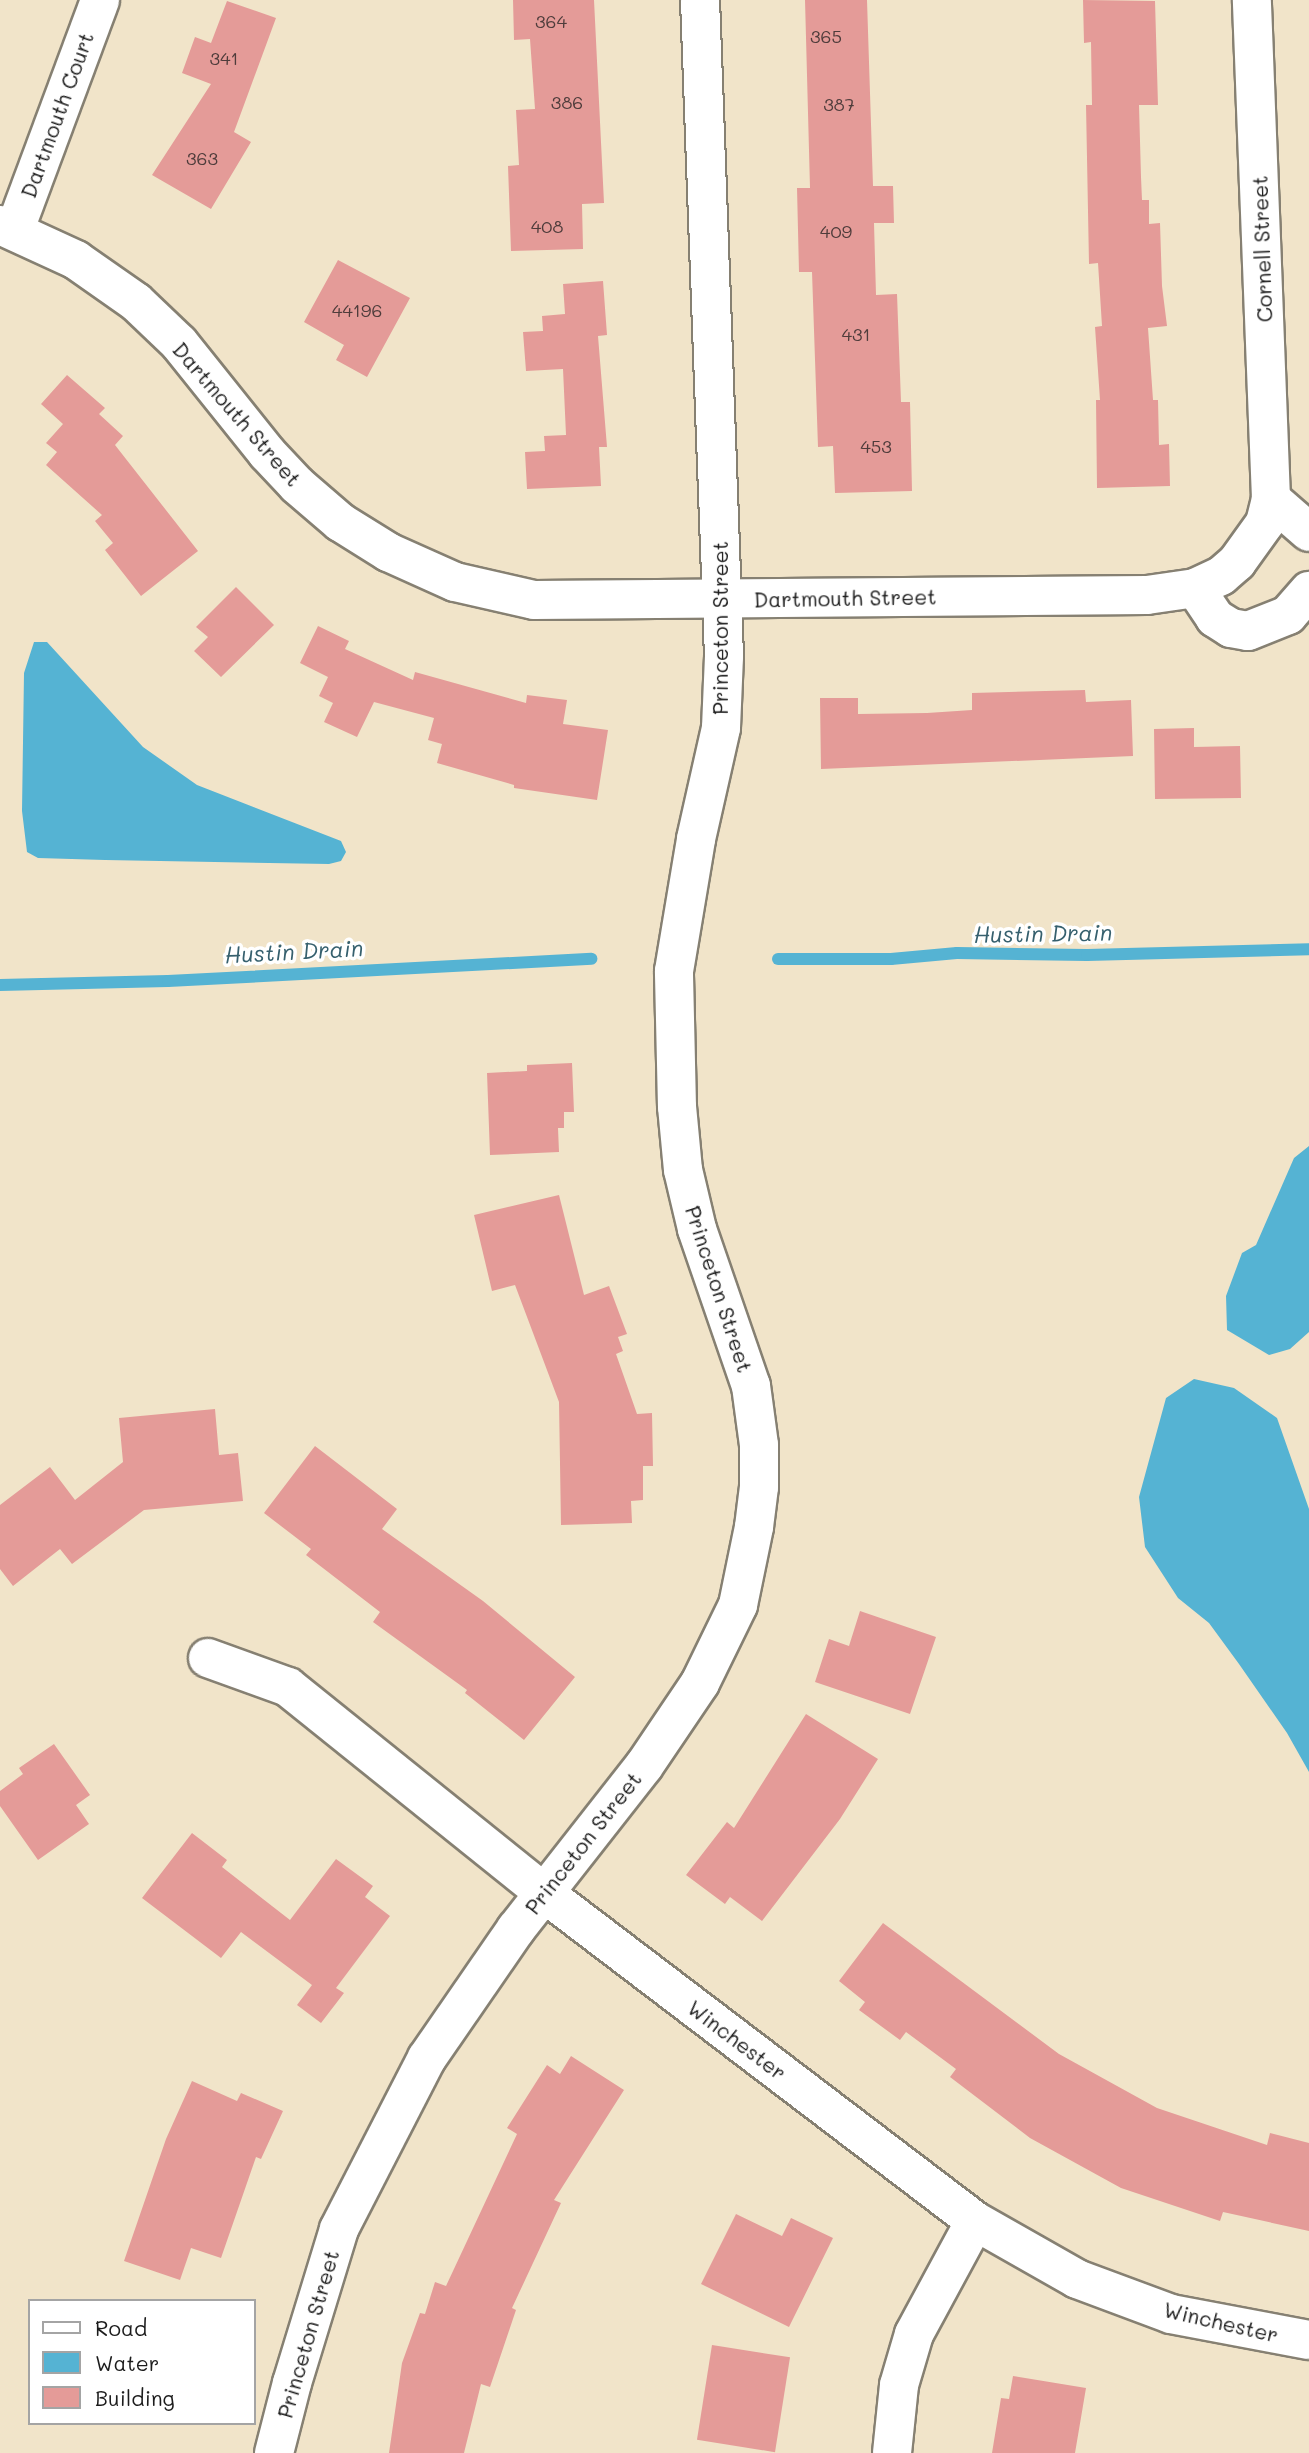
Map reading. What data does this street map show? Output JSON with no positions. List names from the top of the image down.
{
  "streets": {
    "street": [
      "Dartmouth Court",
      "Cornell Street",
      "Dartmouth Street",
      "Princeton Street",
      "Winchester"
    ]
  },
  "crossings": [
    ["Dartmouth Court", "Dartmouth Street"],
    ["Cornell Street", "Dartmouth Street"],
    ["Dartmouth Street", "Princeton Street"],
    ["Princeton Street", "Winchester"]
  ],
  "water": ["Hustin Drain"],
  "house_numbers": [
    "364",
    "365",
    "341",
    "386",
    "387",
    "363",
    "408",
    "409",
    "44196",
    "431",
    "453"
  ],
  "legend": ["Road", "Water", "Building"]
}
